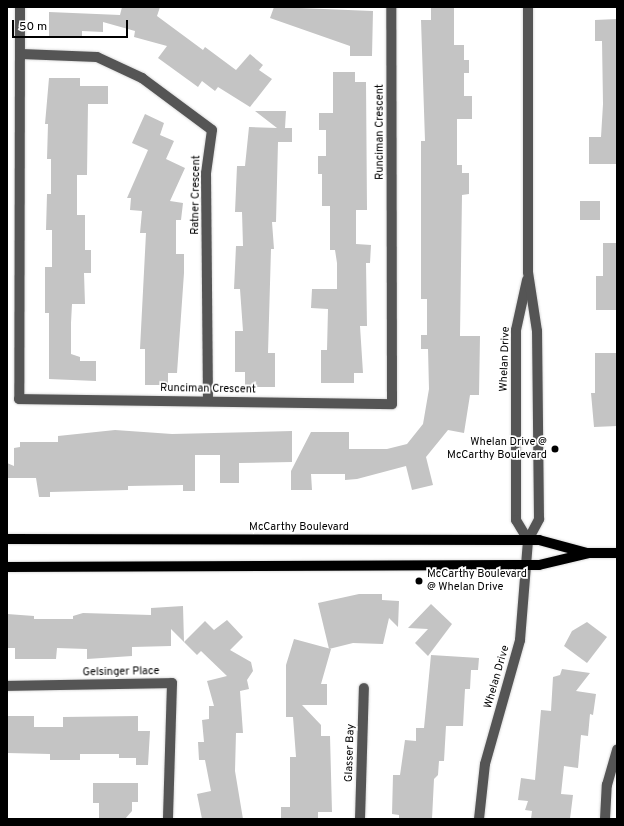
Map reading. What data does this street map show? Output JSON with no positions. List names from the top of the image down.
{
  "streets": {
    "main road": ["McCarthy Boulevard"],
    "street": [
      "Runciman Crescent",
      "Ratner Crescent",
      "Whelan Drive",
      "Gelsinger Place",
      "Glasser Bay"
    ]
  },
  "crossings": [
    ["Runciman Crescent", "Ratner Crescent"],
    ["Whelan Drive", "McCarthy Boulevard"]
  ],
  "places": ["Whelan Drive @ McCarthy Boulevard", "McCarthy Boulevard @ Whelan Drive"],
  "scale_bar": "50 m"
}
